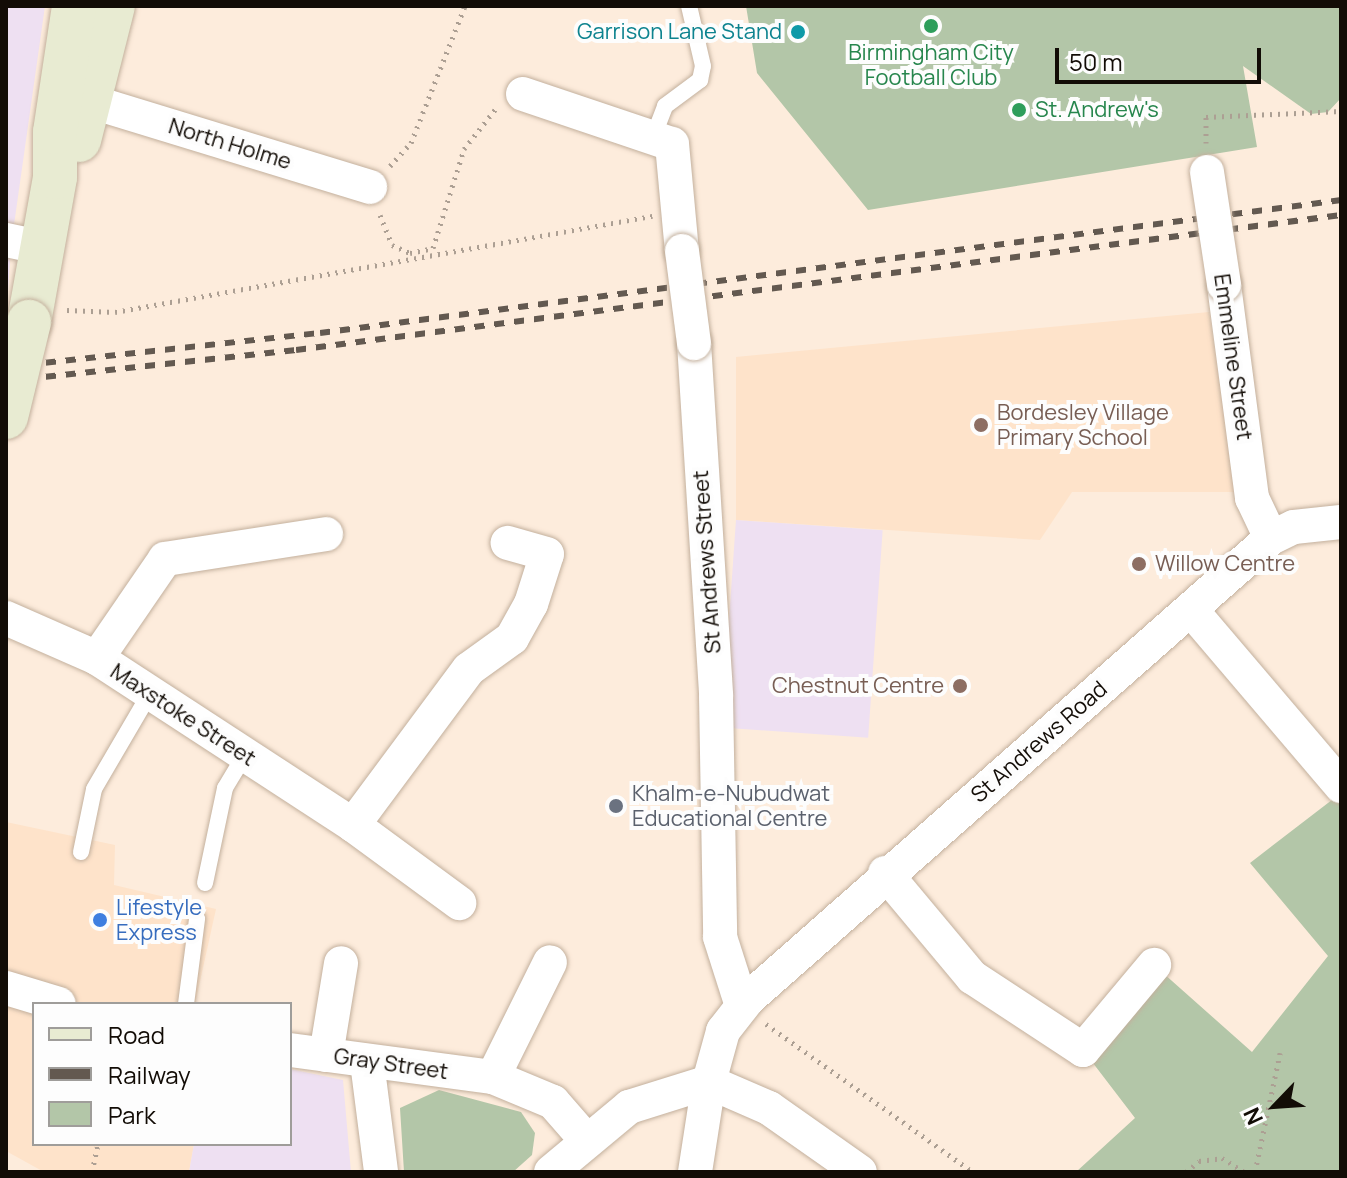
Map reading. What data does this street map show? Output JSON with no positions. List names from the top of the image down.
{
  "streets": {
    "street": [
      "North Holme",
      "Emmeline Street",
      "St Andrews Street",
      "Maxstoke Street",
      "St Andrews Road",
      "Gray Street"
    ]
  },
  "crossings": [
    ["Emmeline Street", "St Andrews Road"],
    ["St Andrews Street", "St Andrews Road"]
  ],
  "places": [
    "Birmingham City Football Club",
    "Garrison Lane Stand",
    "St. Andrew's",
    "Bordesley Village Primary School",
    "Willow Centre",
    "Chestnut Centre",
    "Khalm-e-Nubudwat Educational Centre",
    "Lifestyle Express"
  ],
  "legend": ["Road", "Railway", "Park"],
  "scale_bar": "50 m",
  "north": "bottom left"
}
